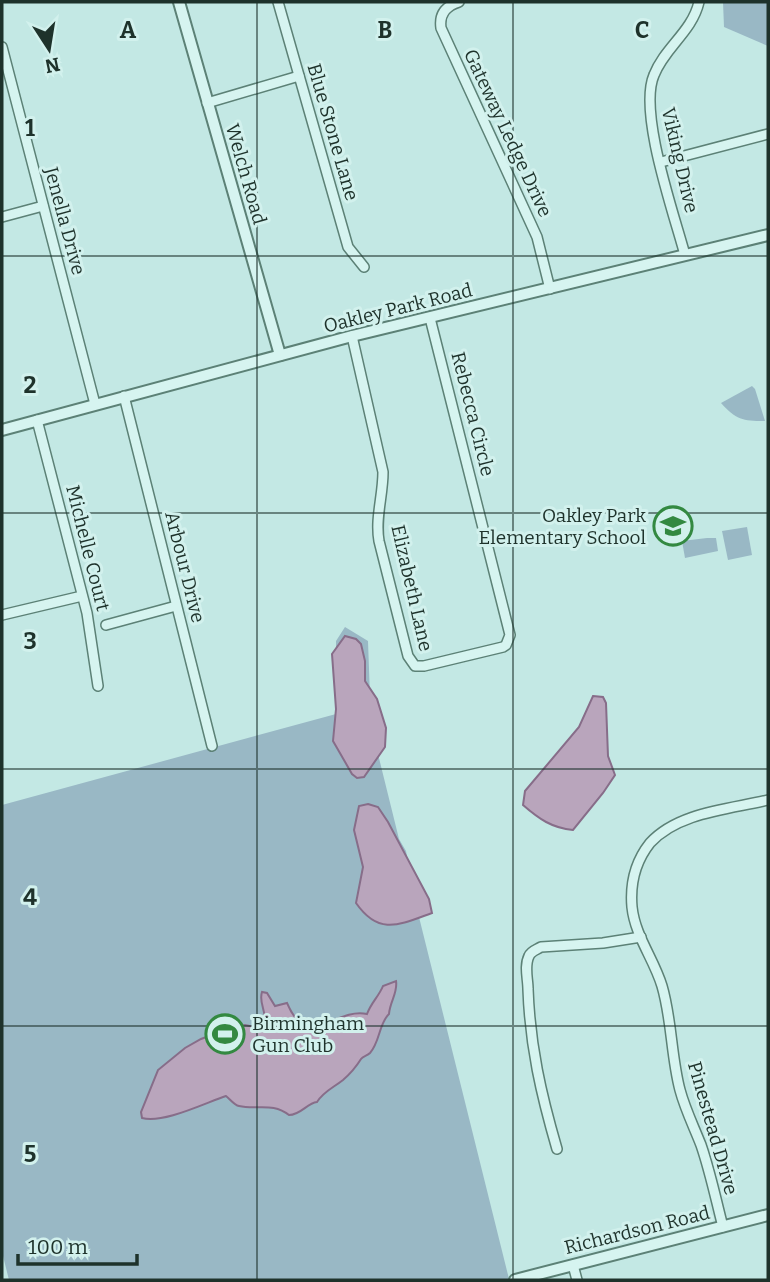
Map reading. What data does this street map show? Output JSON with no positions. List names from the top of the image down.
{
  "streets": {
    "street": [
      "Blue Stone Lane",
      "Gateway Ledge Drive",
      "Viking Drive",
      "Welch Road",
      "Jenella Drive",
      "Oakley Park Road",
      "Rebecca Circle",
      "Michelle Court",
      "Arbour Drive",
      "Elizabeth Lane",
      "Pinestead Drive",
      "Richardson Road"
    ]
  },
  "crossings": [
    ["Gateway Ledge Drive", "Oakley Park Road"],
    ["Viking Drive", "Oakley Park Road"],
    ["Welch Road", "Oakley Park Road"],
    ["Jenella Drive", "Oakley Park Road"],
    ["Oakley Park Road", "Rebecca Circle"],
    ["Oakley Park Road", "Michelle Court"],
    ["Oakley Park Road", "Arbour Drive"],
    ["Oakley Park Road", "Elizabeth Lane"],
    ["Rebecca Circle", "Elizabeth Lane"],
    ["Pinestead Drive", "Richardson Road"]
  ],
  "places": {
    "school or university": ["Oakley Park Elementary School"],
    "sports": ["Birmingham Gun Club"]
  },
  "scale_bar": "100 m",
  "north": "bottom",
  "grid": {
    "columns": ["A", "B", "C"],
    "rows": [
      "1",
      "2",
      "3",
      "4",
      "5"
    ]
  }
}
